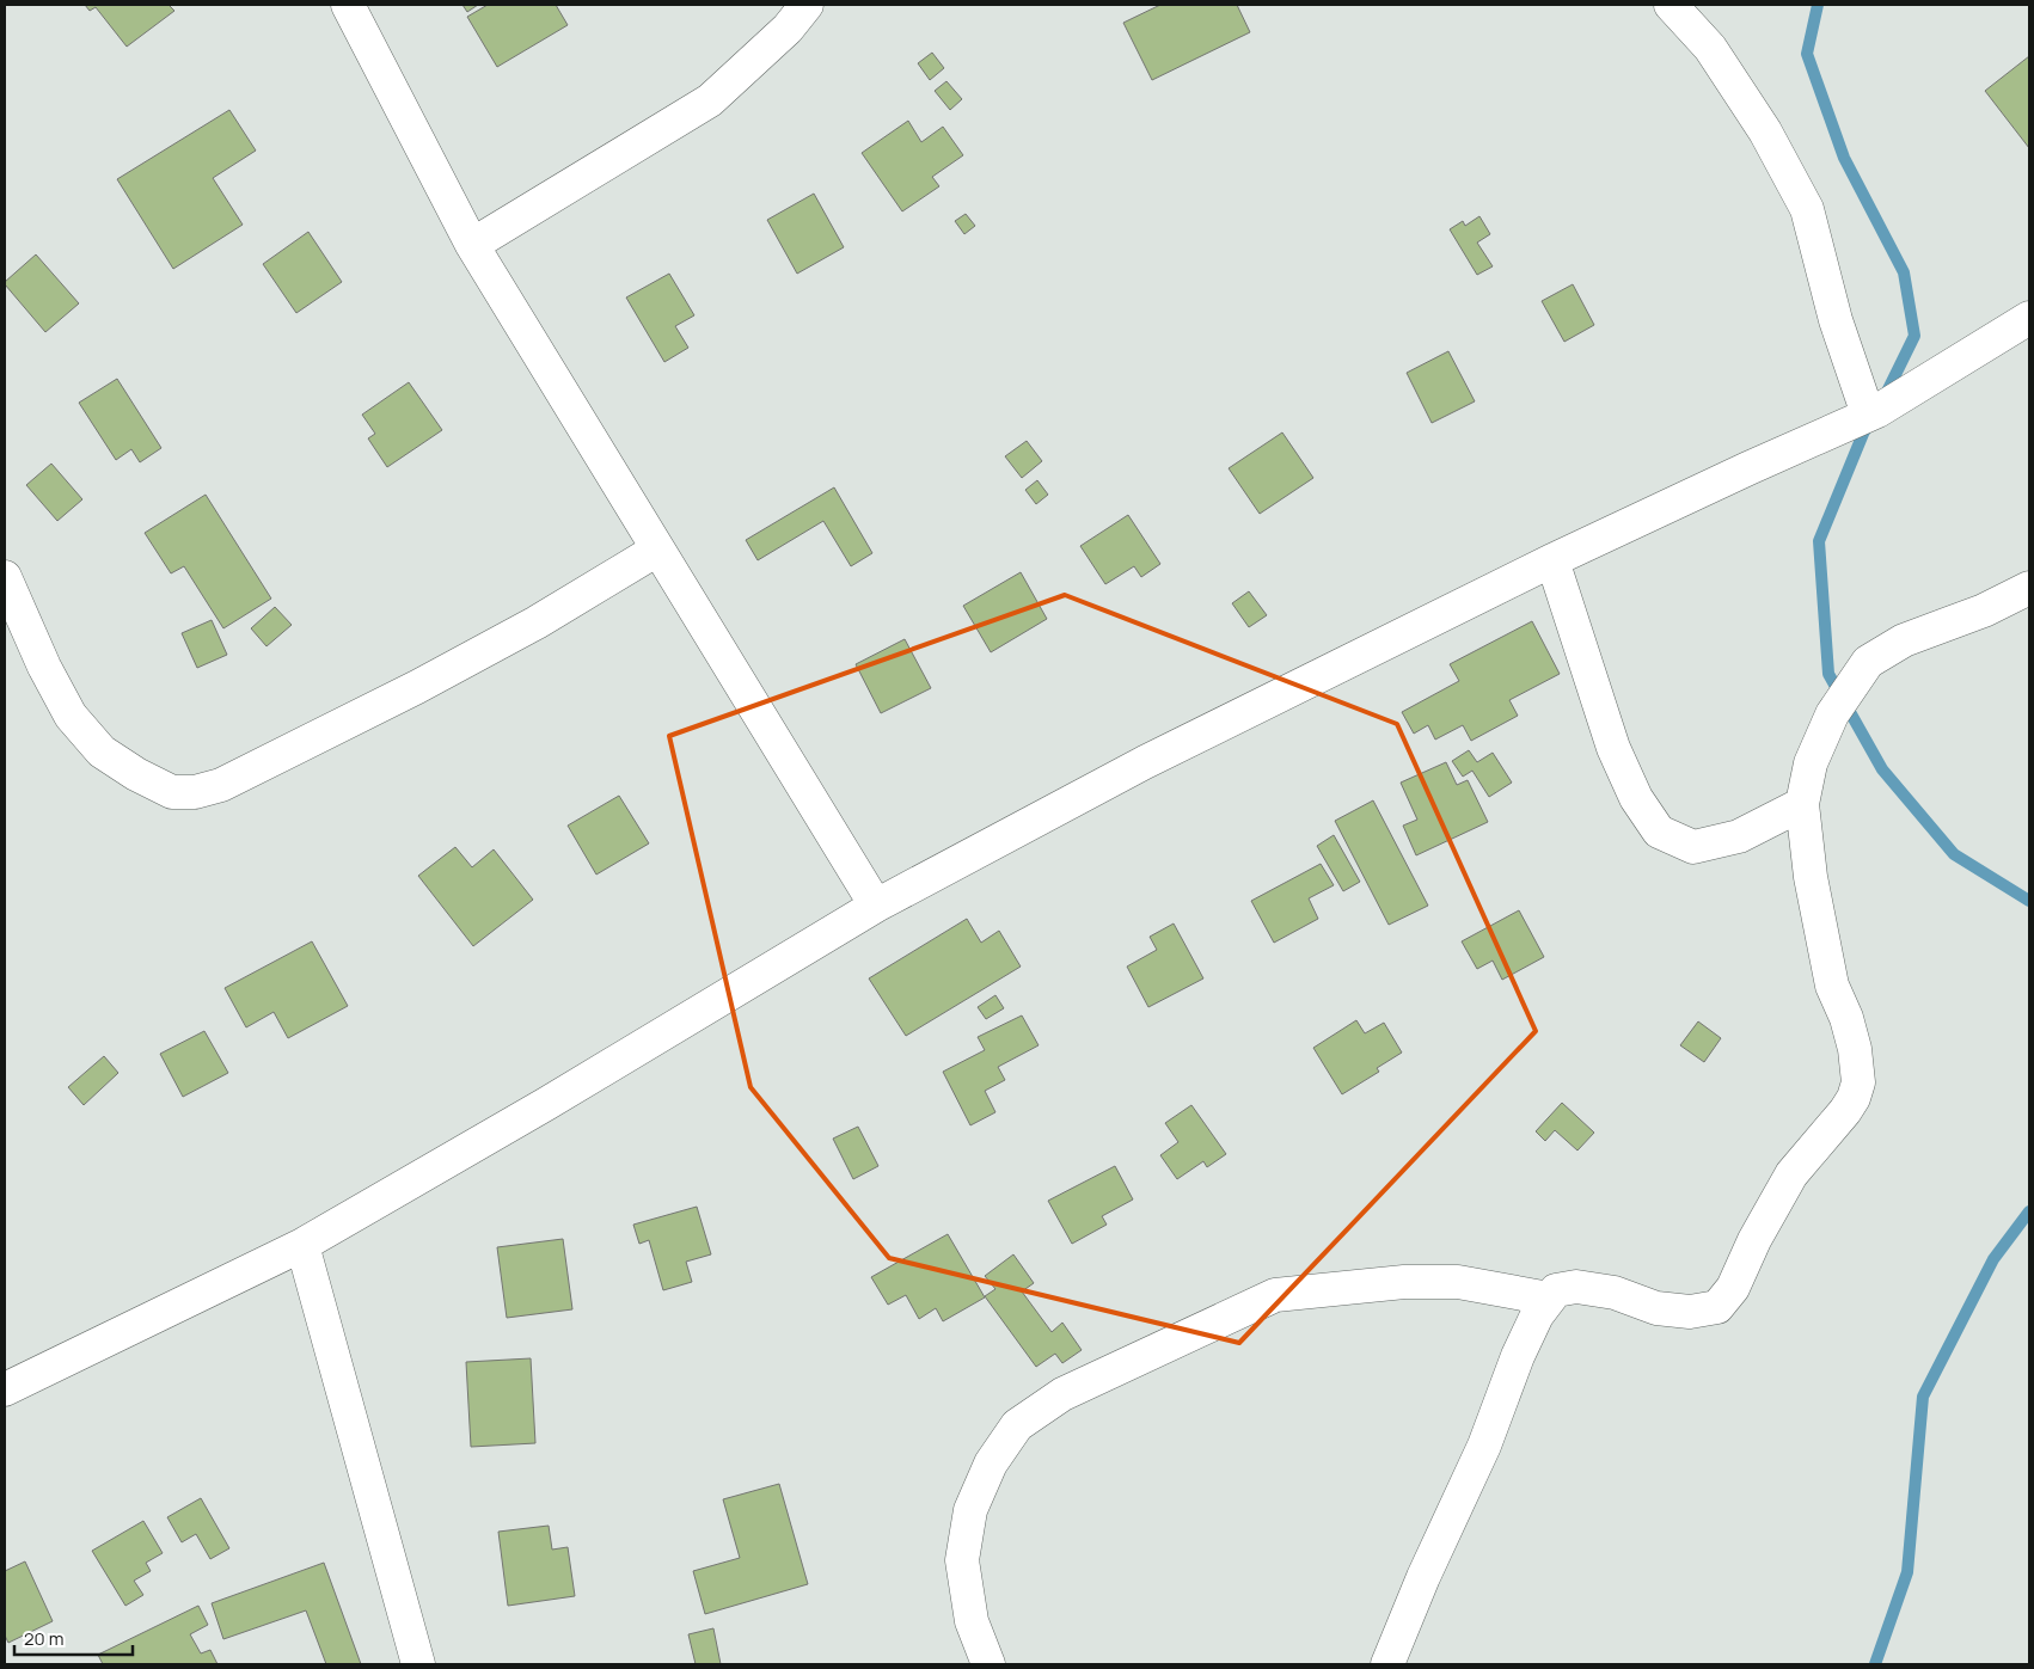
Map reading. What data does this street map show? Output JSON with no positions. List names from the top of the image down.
{
  "scale_bar": "20 m"
}
